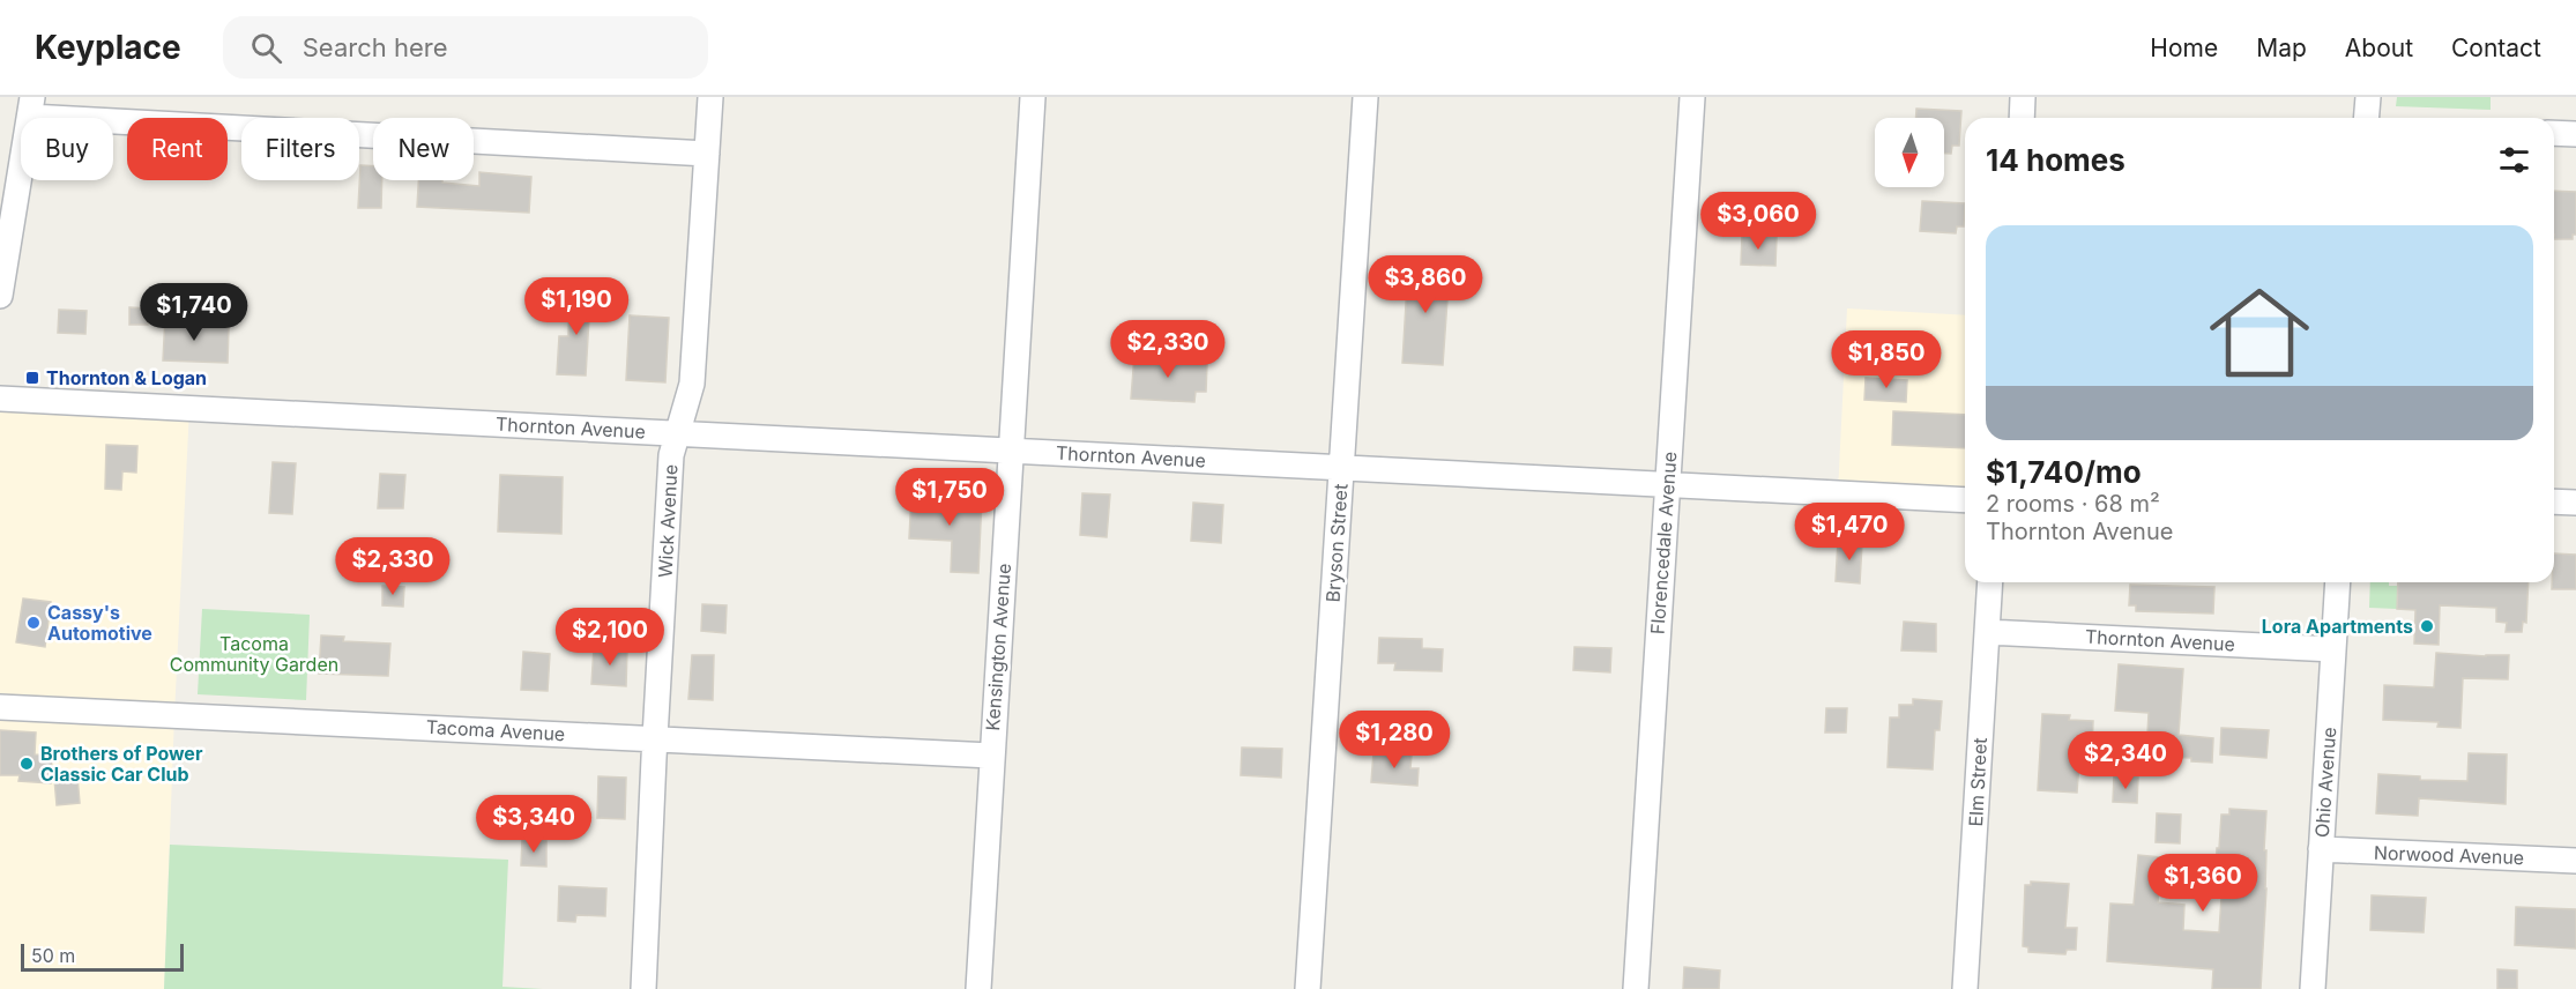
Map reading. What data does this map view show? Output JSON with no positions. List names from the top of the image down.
{
  "streets": {
    "street": [
      "Thornton Avenue",
      "Wick Avenue",
      "Bryson Street",
      "Florencedale Avenue",
      "Kensington Avenue",
      "Tacoma Avenue",
      "Elm Street",
      "Ohio Avenue",
      "Norwood Avenue"
    ]
  },
  "crossings": [
    ["Thornton Avenue", "Wick Avenue"],
    ["Thornton Avenue", "Bryson Street"],
    ["Thornton Avenue", "Florencedale Avenue"],
    ["Thornton Avenue", "Kensington Avenue"],
    ["Thornton Avenue", "Elm Street"],
    ["Thornton Avenue", "Ohio Avenue"],
    ["Wick Avenue", "Tacoma Avenue"],
    ["Kensington Avenue", "Tacoma Avenue"],
    ["Ohio Avenue", "Norwood Avenue"]
  ],
  "parks": ["Tacoma Community Garden"],
  "places": {
    "transit": ["Thornton & Logan"],
    "other": ["Cassy's Automotive", "Lora Apartments", "Brothers of Power Classic Car Club"]
  },
  "scale_bar": "50 m",
  "north": "bottom",
  "page": {
    "header": "Keyplace",
    "search": "Search here",
    "nav": [
      "Home",
      "Map",
      "About",
      "Contact"
    ],
    "chip": [
      "Buy",
      "Rent",
      "Filters",
      "New"
    ],
    "heading": "14 homes",
    "price": [
      "$3,060",
      "$3,860",
      "$1,190",
      "$1,740",
      "$2,330",
      "$1,850",
      "$1,750",
      "$1,470",
      "$2,330",
      "$2,100",
      "$1,280",
      "$2,340",
      "$3,340",
      "$1,360"
    ],
    "list": [
      {
        "name": "$1,740/mo",
        "note": "2 rooms · 68 m² · Thornton Avenue"
      }
    ],
    "scale": "50 m"
  }
}
